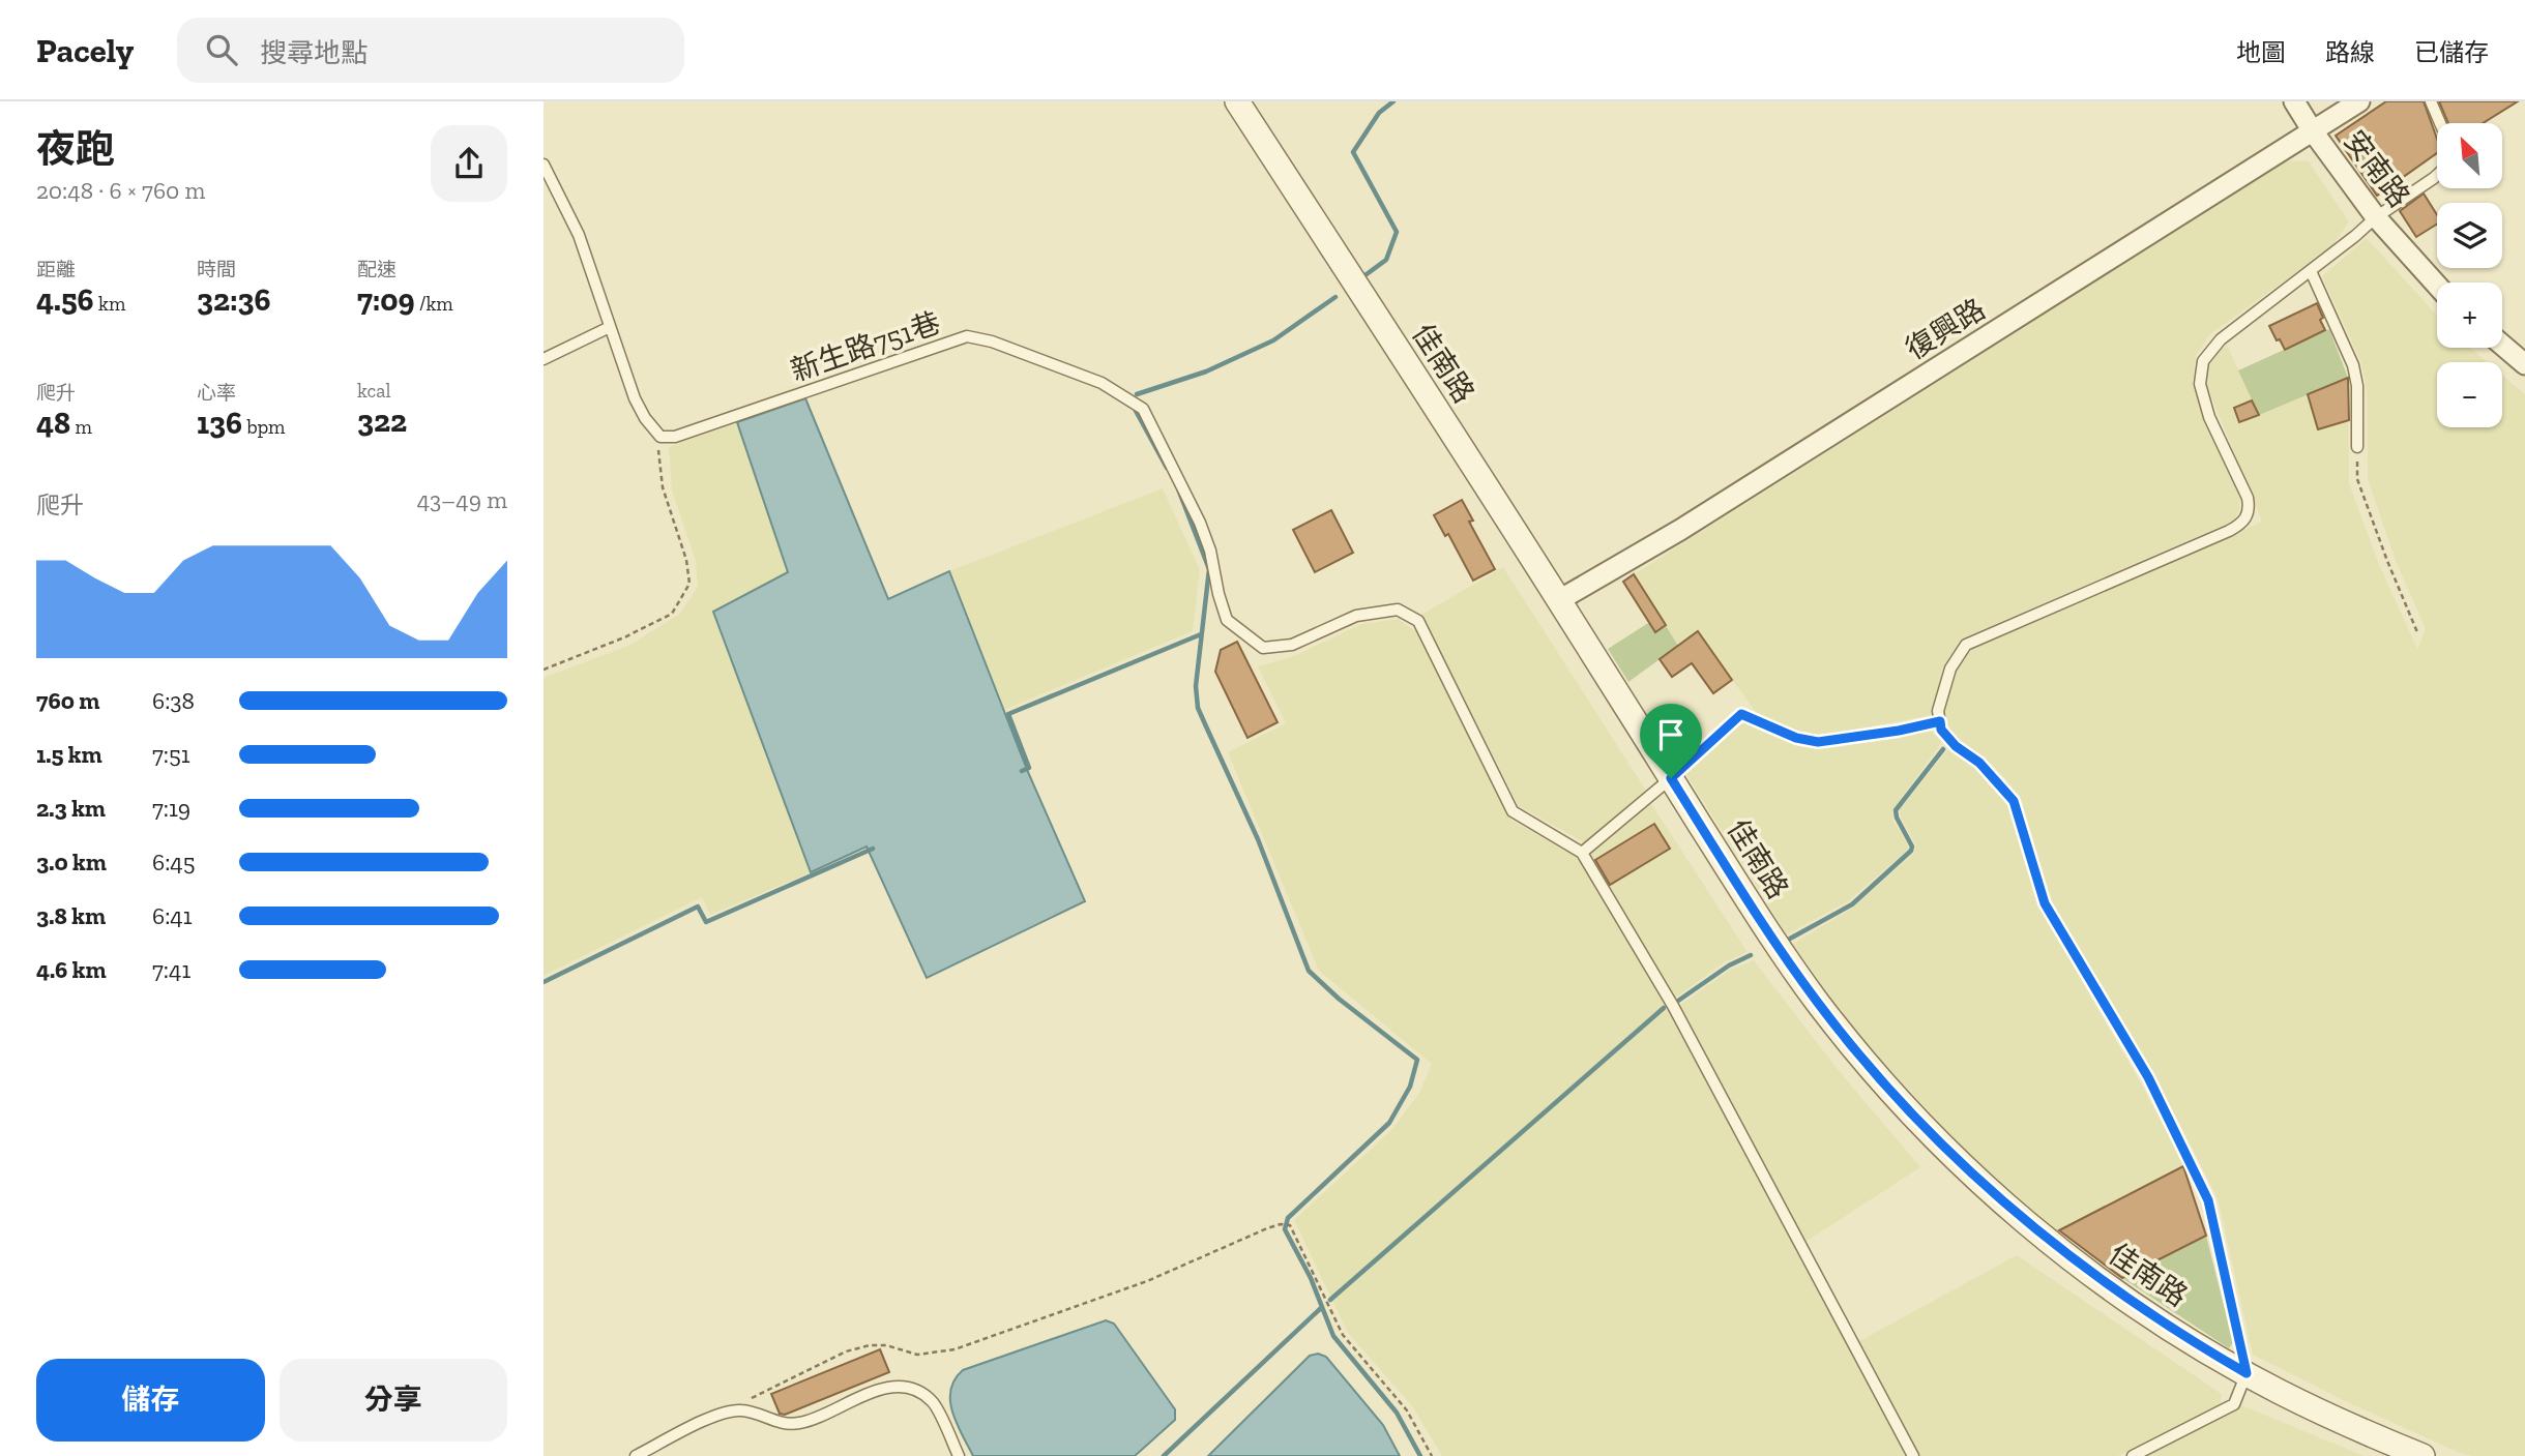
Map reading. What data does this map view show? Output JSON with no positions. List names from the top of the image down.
{
  "streets": {
    "street": ["安南路", "復興路", "佳南路"],
    "lane": ["新生路751巷"]
  },
  "crossings": [
    ["安南路", "復興路"],
    ["復興路", "佳南路"]
  ],
  "north": "top left",
  "page": {
    "header": "Pacely",
    "search": "搜尋地點",
    "nav": ["地圖", "路線", "已儲存"],
    "heading": ["夜跑", "20:48 · 6 × 760 m"],
    "map_buttons": ["+", "−"],
    "stats": [
      ["距離", "4.56 km"],
      ["時間", "32:36"],
      ["配速", "7:09 /km"],
      ["爬升", "48 m"],
      ["心率", "136 bpm"],
      ["kcal", "322"]
    ],
    "chart": ["爬升", "43–49 m"],
    "list": [
      {
        "name": "760 m",
        "note": "6:38"
      },
      {
        "name": "1.5 km",
        "note": "7:51"
      },
      {
        "name": "2.3 km",
        "note": "7:19"
      },
      {
        "name": "3.0 km",
        "note": "6:45"
      },
      {
        "name": "3.8 km",
        "note": "6:41"
      },
      {
        "name": "4.6 km",
        "note": "7:41"
      }
    ],
    "buttons": ["儲存", "分享"]
  }
}
